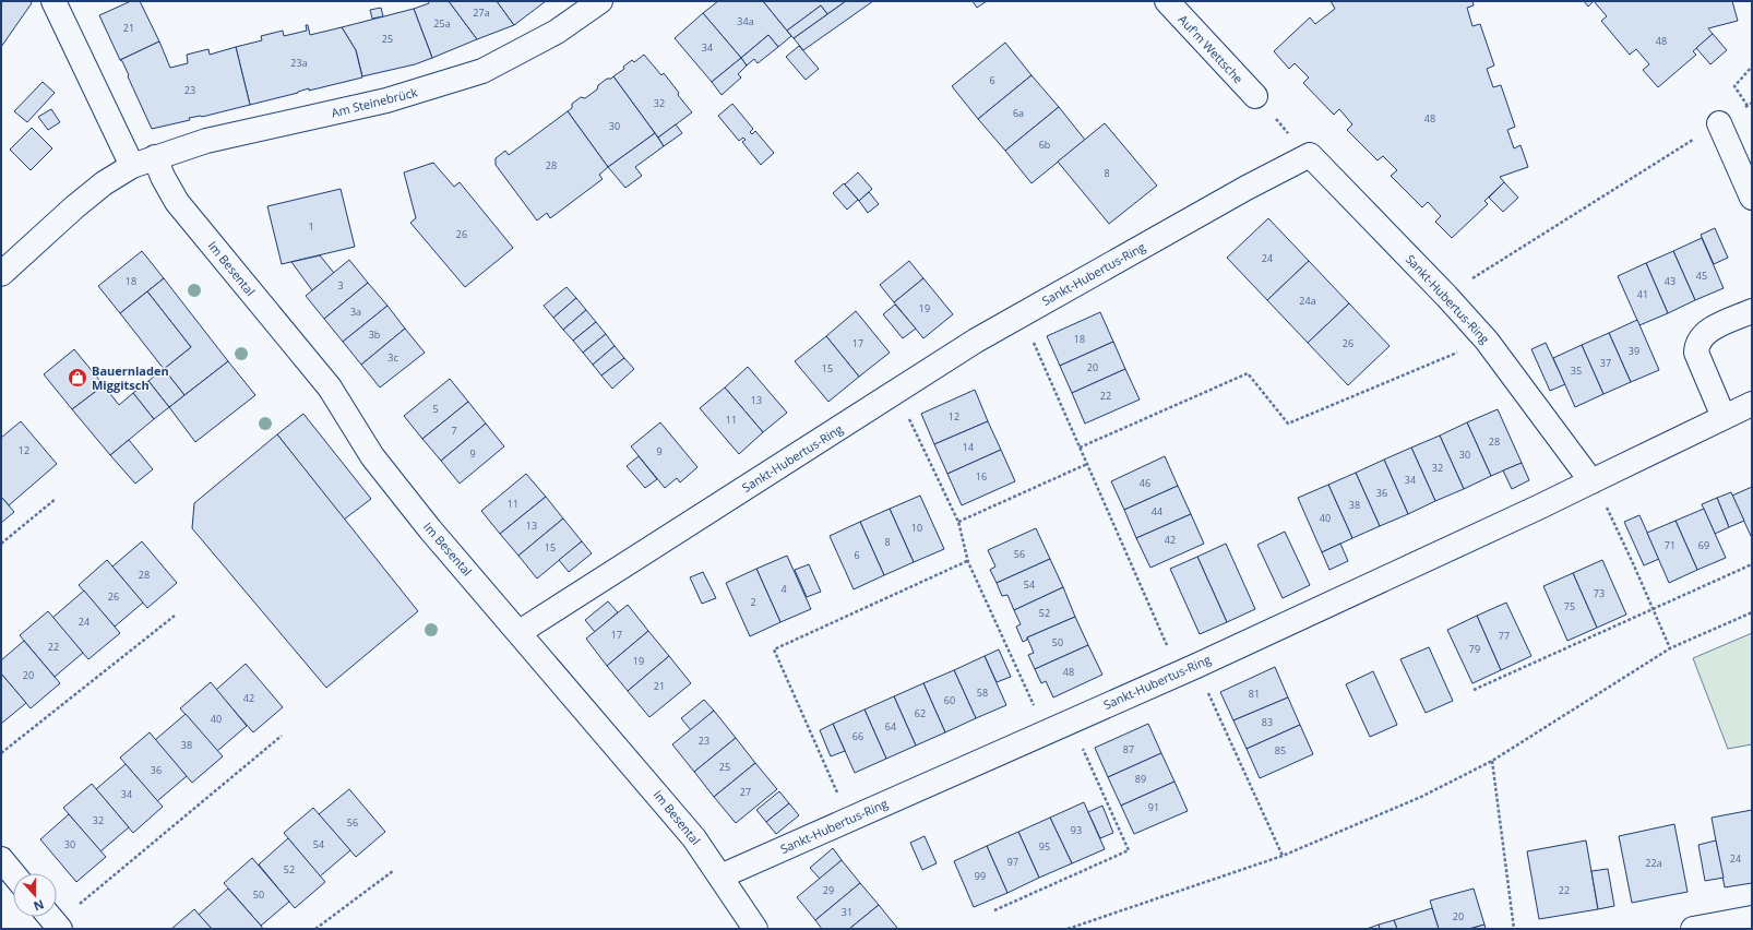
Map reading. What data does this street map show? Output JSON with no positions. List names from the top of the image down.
{
  "streets": {
    "street": [
      "Auf'm Wettsche",
      "Am Steinebrück",
      "Im Besental",
      "Sankt-Hubertus-Ring"
    ]
  },
  "crossings": [
    ["Am Steinebrück", "Im Besental"],
    ["Im Besental", "Sankt-Hubertus-Ring"]
  ],
  "places": {
    "shop": ["Bauernladen Miggitsch"]
  },
  "house_numbers": [
    "27a",
    "34a",
    "25a",
    "21",
    "25",
    "48",
    "34",
    "23a",
    "6",
    "23",
    "32",
    "6a",
    "48",
    "30",
    "6b",
    "28",
    "8",
    "1",
    "26",
    "24",
    "45",
    "18",
    "43",
    "3",
    "41",
    "24a",
    "19",
    "3a",
    "3b",
    "18",
    "17",
    "26",
    "39",
    "3c",
    "37",
    "20",
    "15",
    "35",
    "22",
    "13",
    "5",
    "12",
    "11",
    "7",
    "28",
    "14",
    "12",
    "9",
    "9",
    "30",
    "32",
    "16",
    "34",
    "46",
    "36",
    "11",
    "38",
    "44",
    "40",
    "13",
    "10",
    "42",
    "8",
    "71",
    "69",
    "15",
    "56",
    "6",
    "28",
    "54",
    "4",
    "73",
    "26",
    "2",
    "75",
    "52",
    "24",
    "17",
    "77",
    "50",
    "22",
    "79",
    "19",
    "48",
    "20",
    "21",
    "58",
    "81",
    "42",
    "60",
    "62",
    "40",
    "83",
    "64",
    "66",
    "23",
    "38",
    "87",
    "85",
    "25",
    "36",
    "89",
    "27",
    "34",
    "91",
    "32",
    "56",
    "93",
    "30",
    "54",
    "95",
    "24",
    "97",
    "22a",
    "52",
    "99",
    "29",
    "22",
    "50",
    "31",
    "20"
  ],
  "north": "bottom"
}
